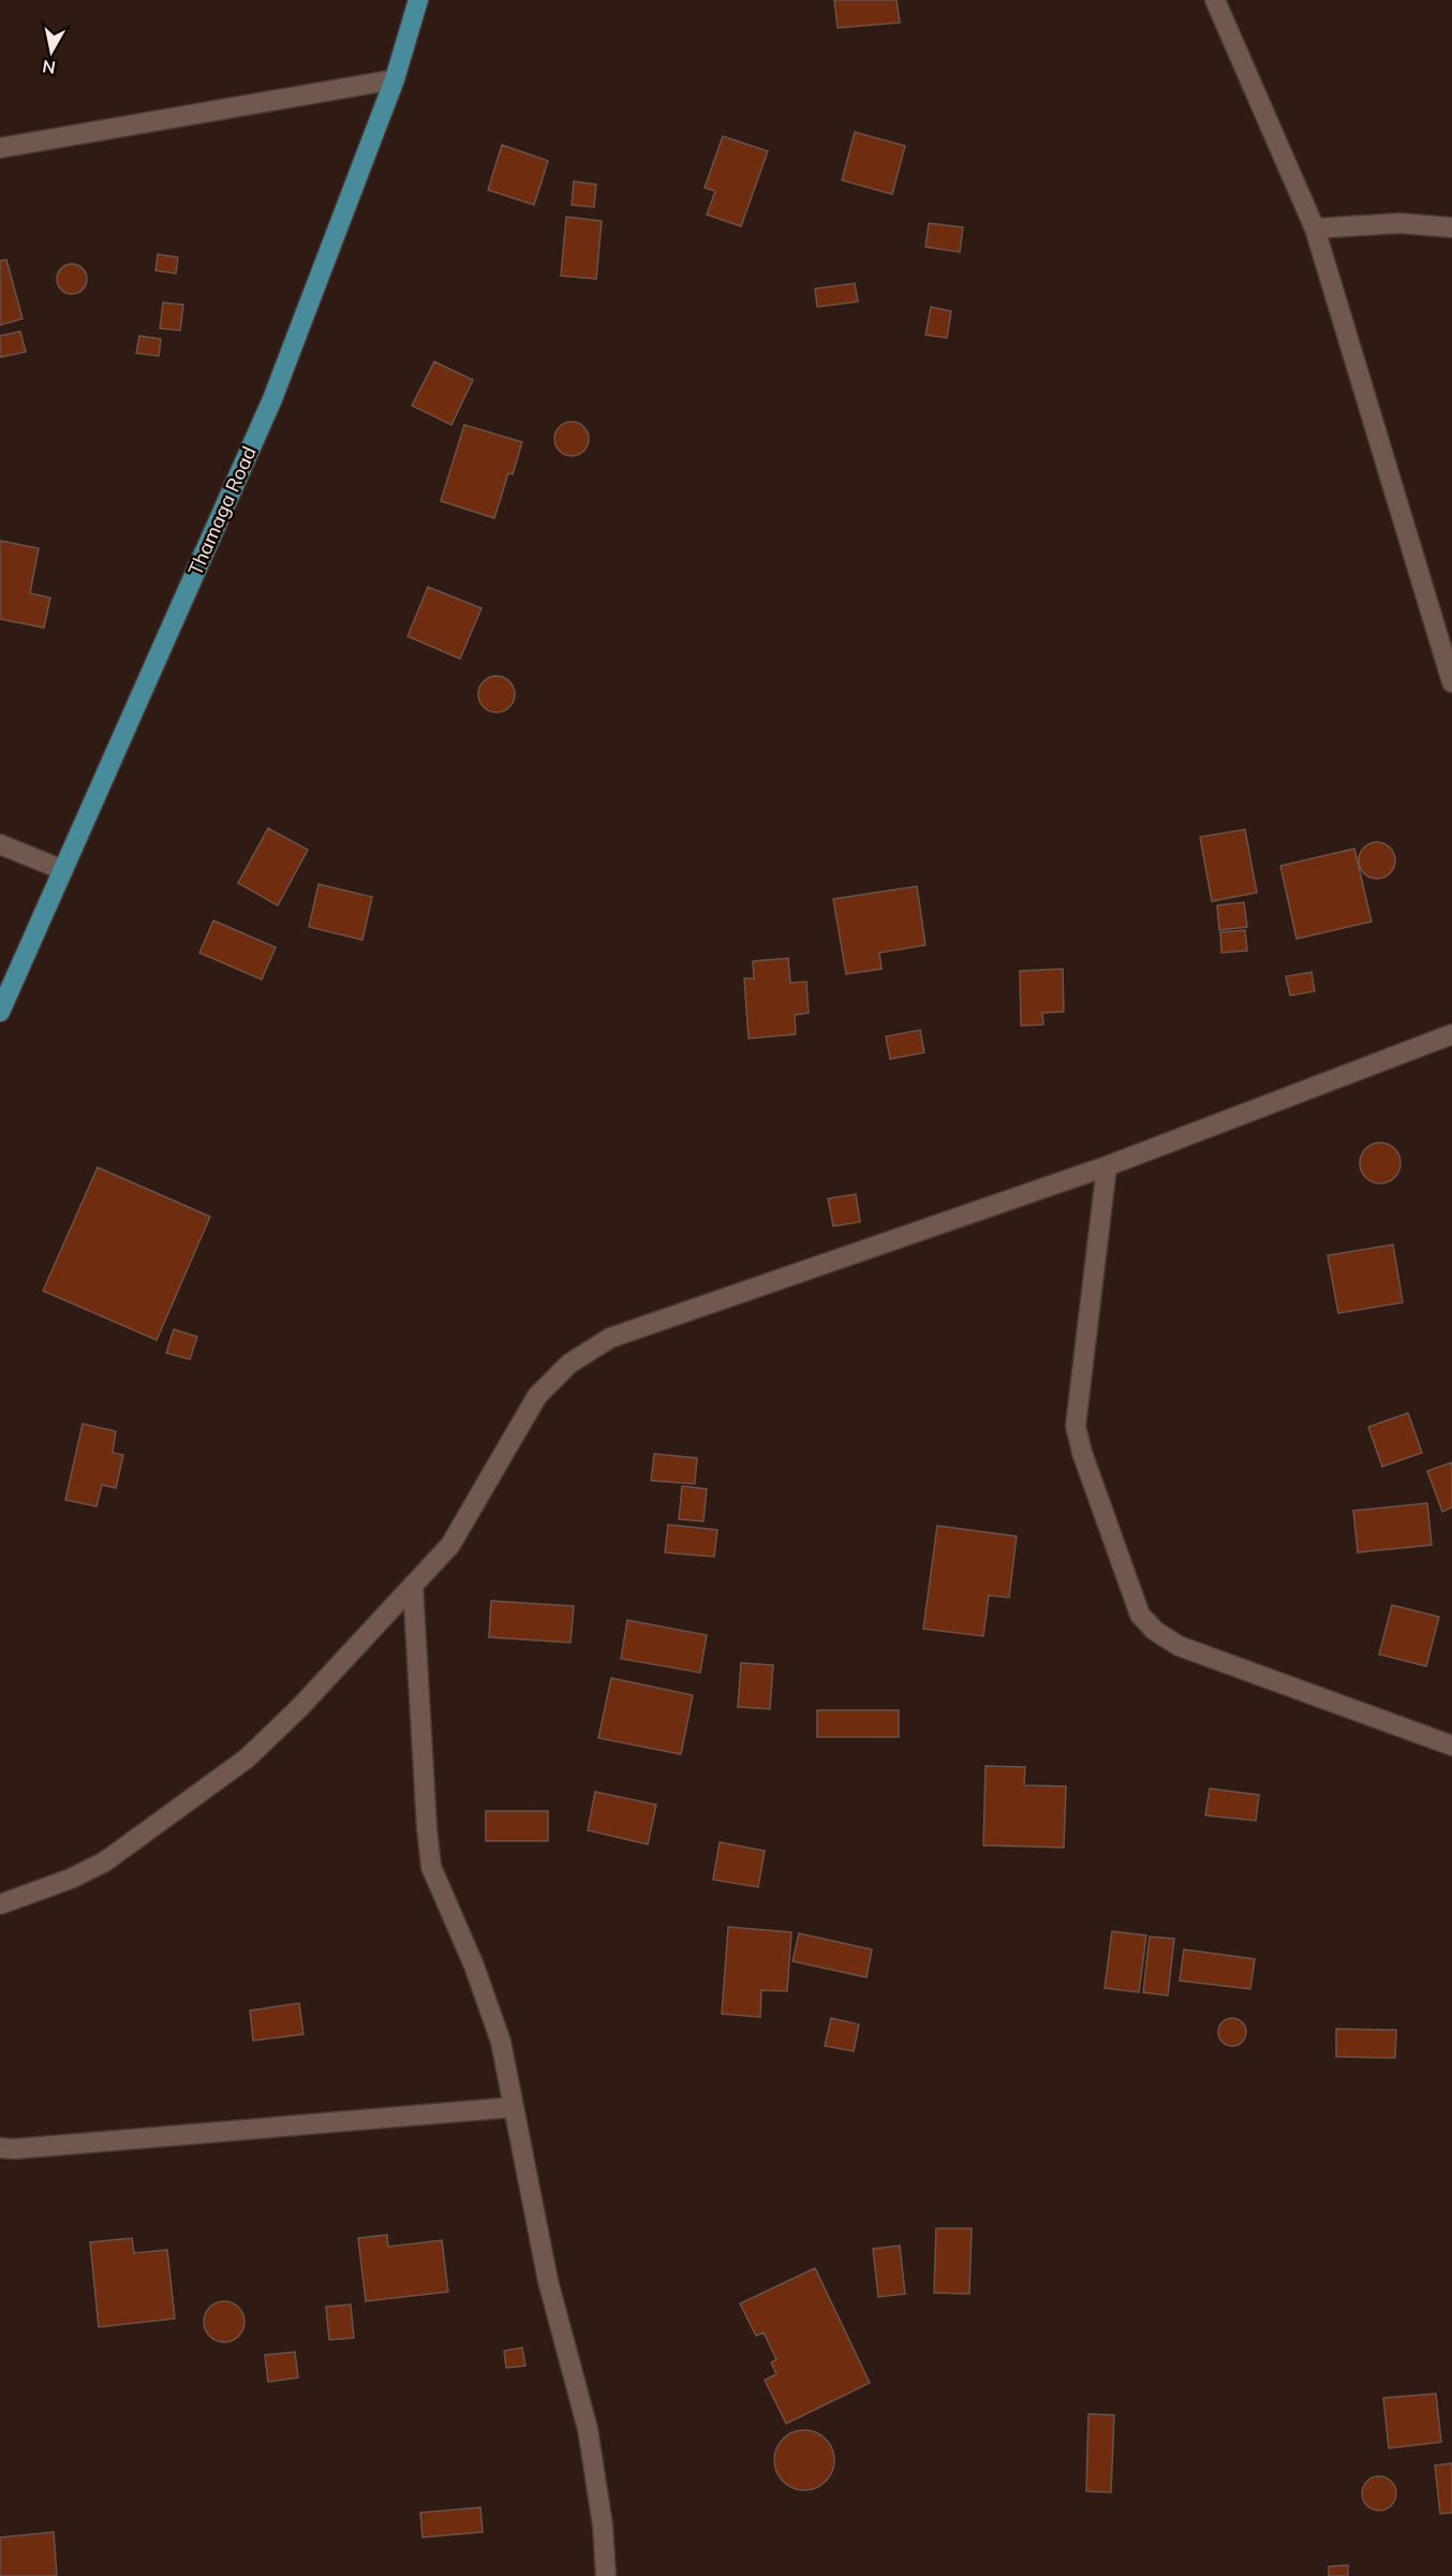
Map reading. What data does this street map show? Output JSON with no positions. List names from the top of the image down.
{
  "streets": {
    "main road": ["Thamaga Road"]
  },
  "north": "bottom"
}
